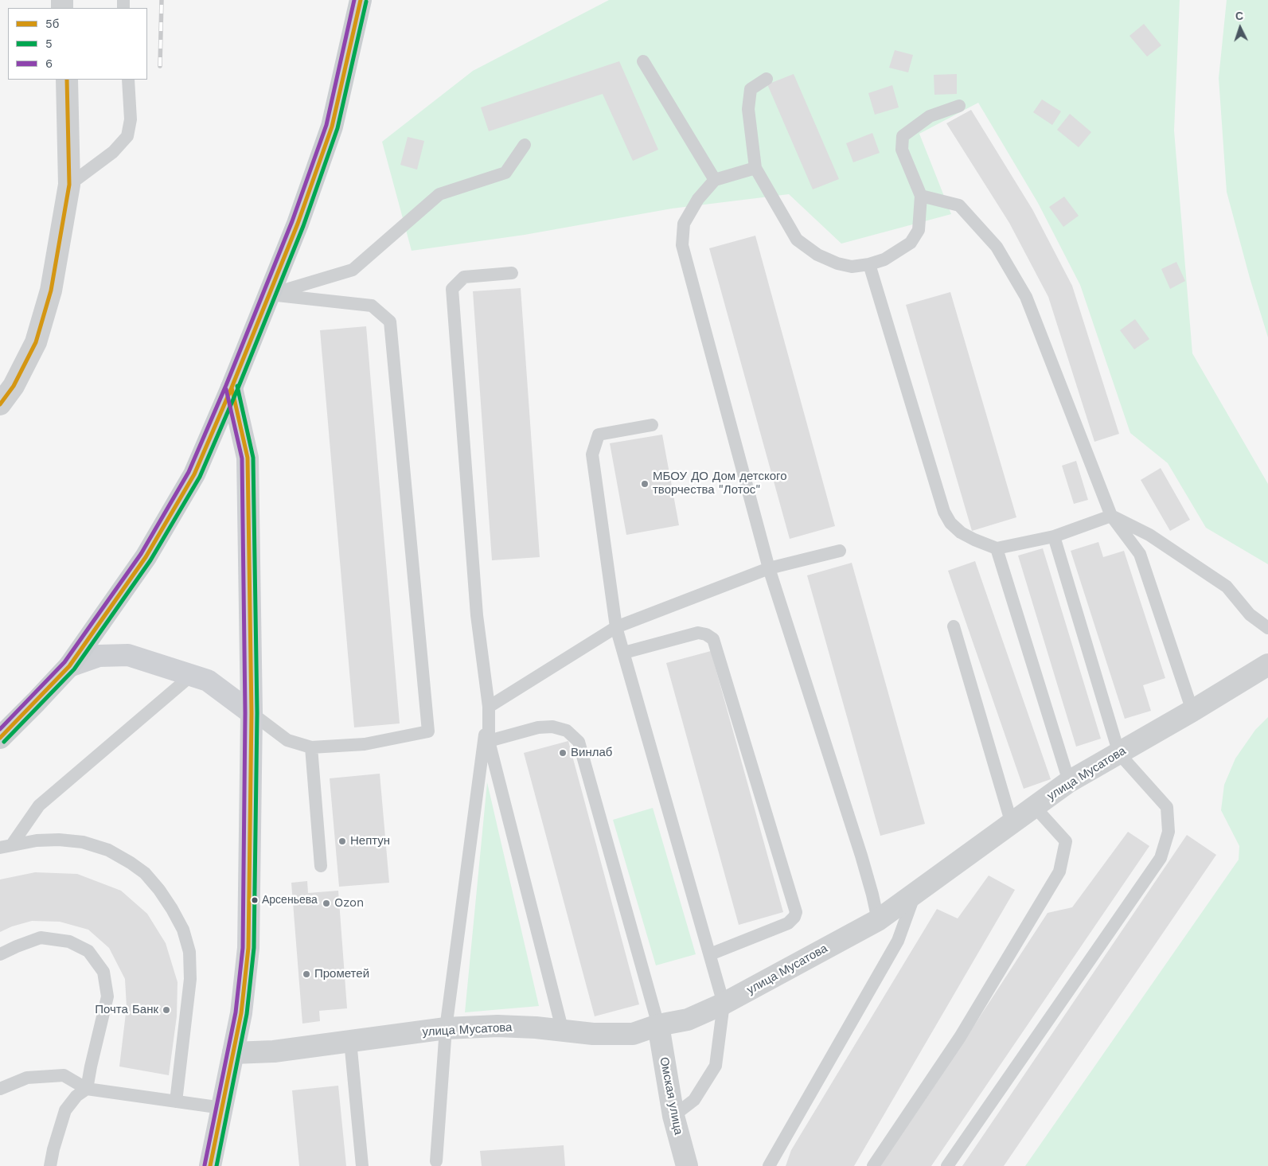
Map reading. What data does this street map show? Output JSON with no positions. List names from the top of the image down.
{
  "streets": {
    "street": ["улица Мусатова", "Омская улица"]
  },
  "crossings": [
    ["улица Мусатова", "Омская улица"]
  ],
  "places": [
    "МБОУ ДО Дом детского творчества \"Лотос\"",
    "Винлаб",
    "Нептун",
    "Арсеньева",
    "Ozon",
    "Прометей",
    "Почта Банк"
  ],
  "lines": ["transit line 5б", "transit line 6", "transit line 5"],
  "legend": ["5б", "5", "6"],
  "north": "top"
}
